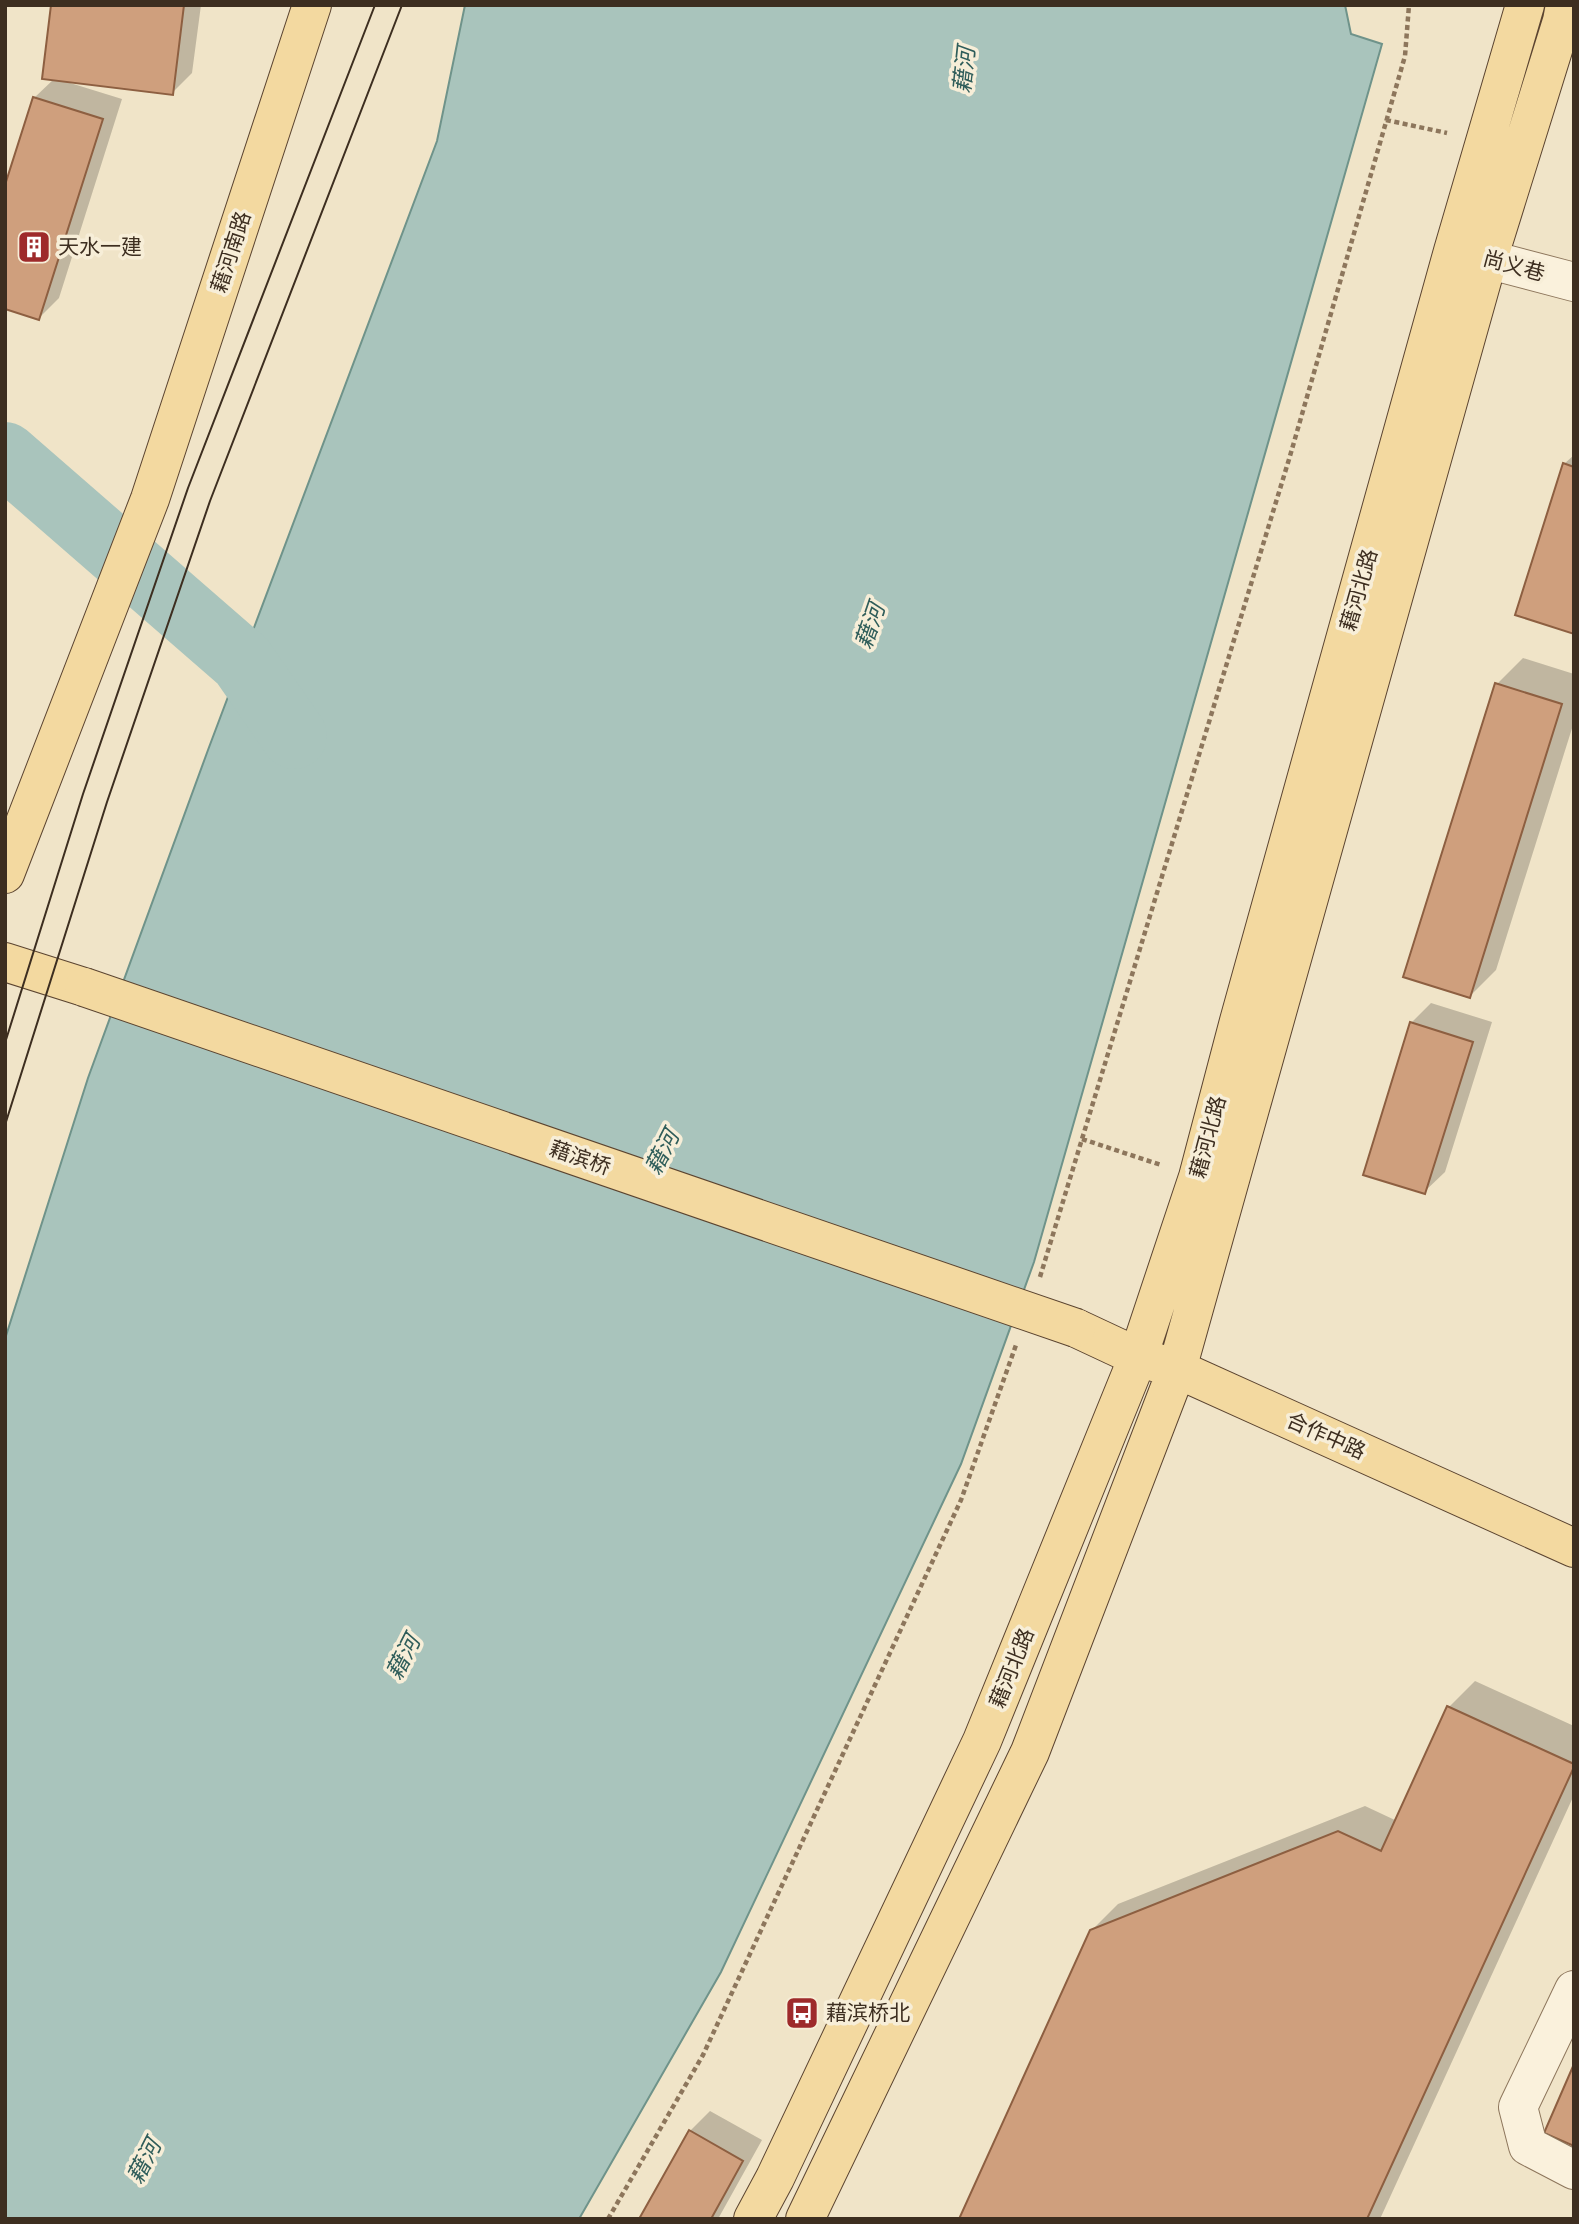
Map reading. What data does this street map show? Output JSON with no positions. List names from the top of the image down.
{
  "streets": {
    "main road": [
      "藉河南路",
      "藉河北路",
      "藉滨桥",
      "合作中路"
    ],
    "street": ["尚义巷"]
  },
  "crossings": [
    ["尚义巷", "藉河北路"],
    ["藉河北路", "合作中路"],
    ["藉滨桥", "合作中路"]
  ],
  "water": ["藉河"],
  "places": {
    "building": ["天水一建"],
    "bus stop": ["藉滨桥北"]
  }
}
